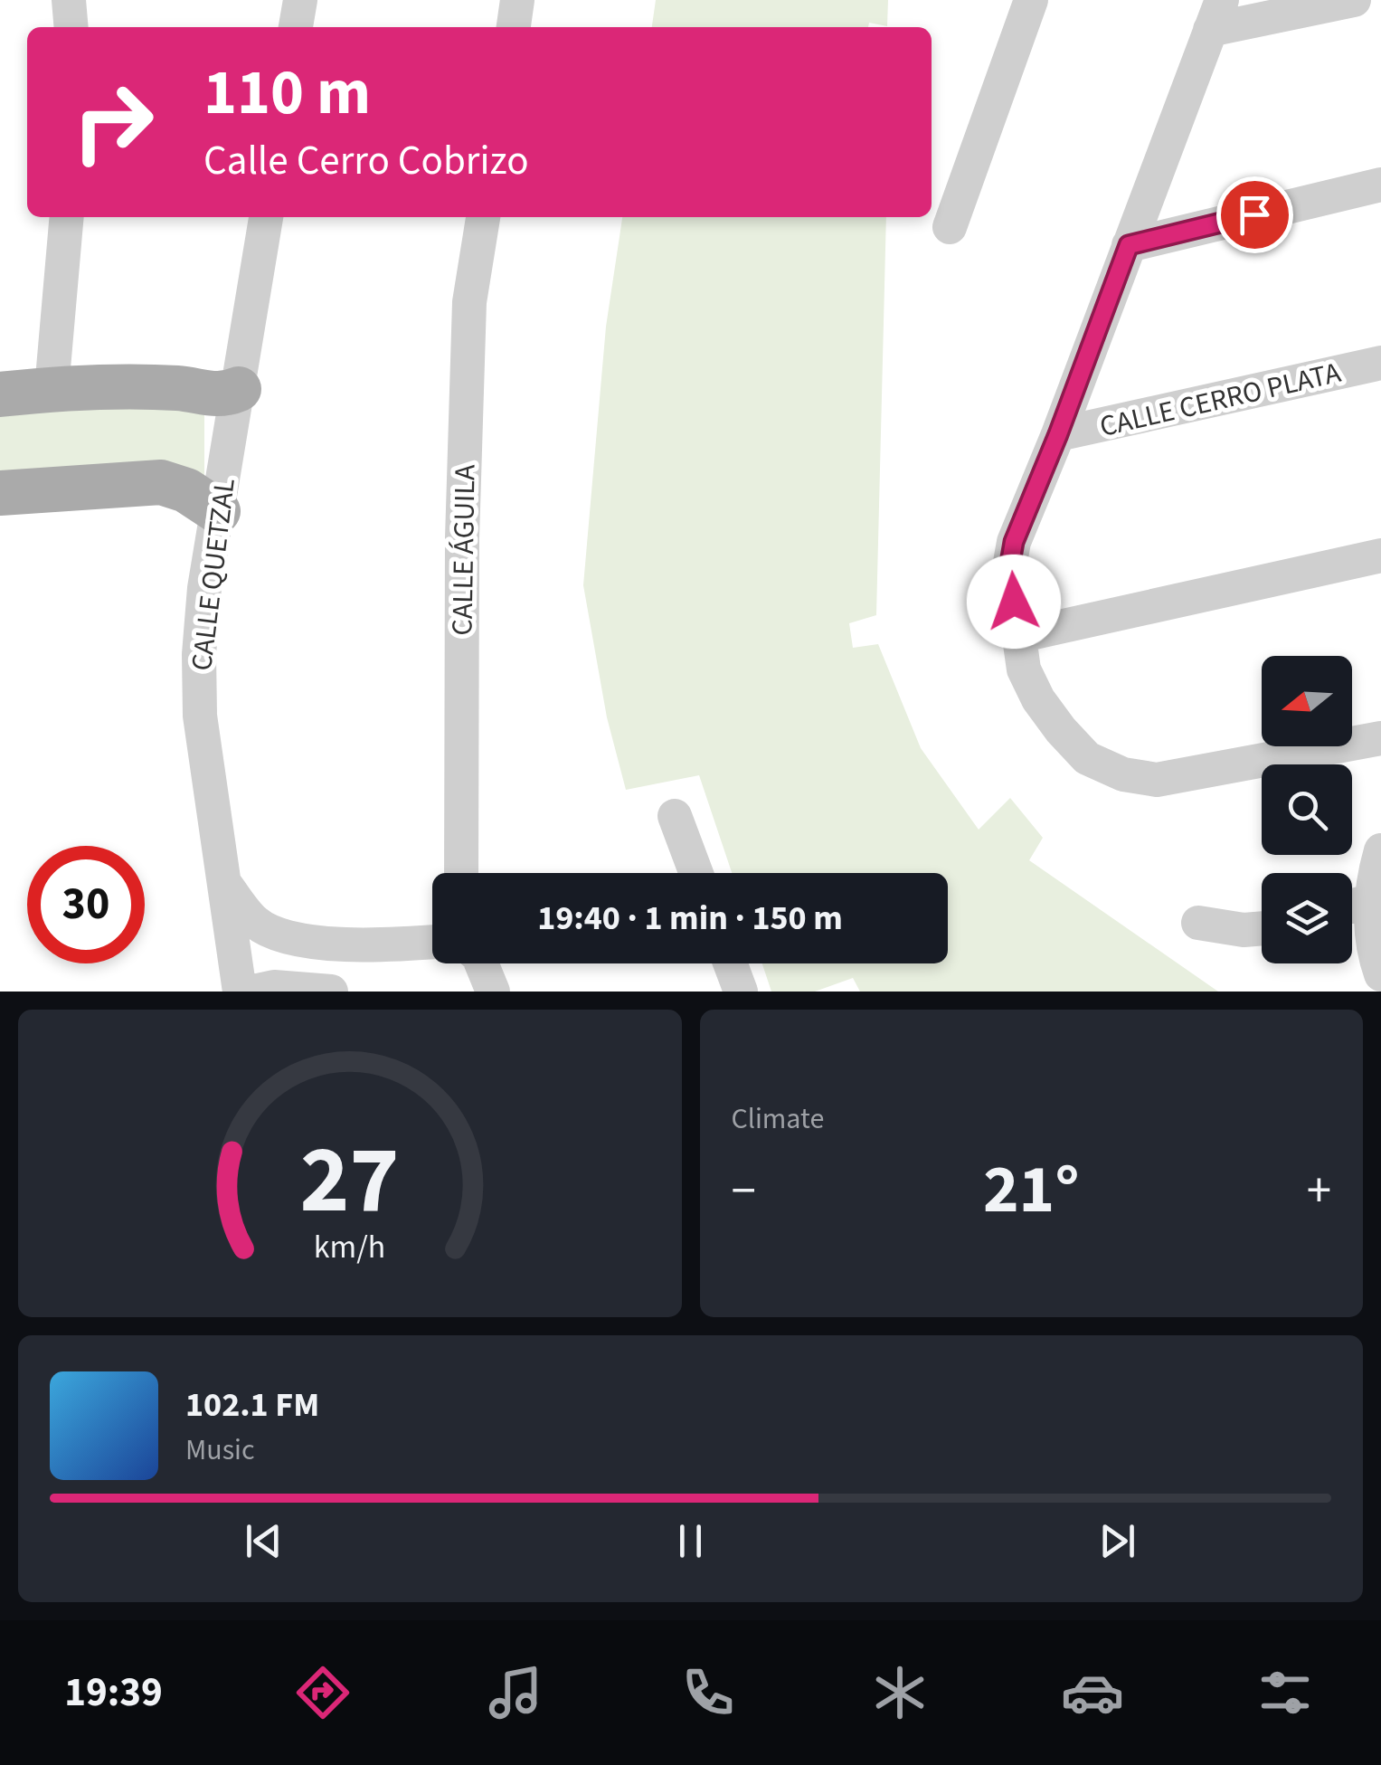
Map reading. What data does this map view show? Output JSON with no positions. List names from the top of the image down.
{
  "streets": {
    "street": ["CALLE CERRO PLATA", "CALLE ÁGUILA", "CALLE QUETZAL"]
  },
  "north": "left",
  "page": {
    "turn": ["110 m", "Calle Cerro Cobrizo"],
    "limit": "30",
    "trip": "19:40 · 1 min · 150 m",
    "tile": "Climate",
    "heat": ["−", "21°", "+"],
    "song": ["102.1 FM", "Music"],
    "tabs": "19:39",
    "gauge": ["27", "km/h"]
  }
}
